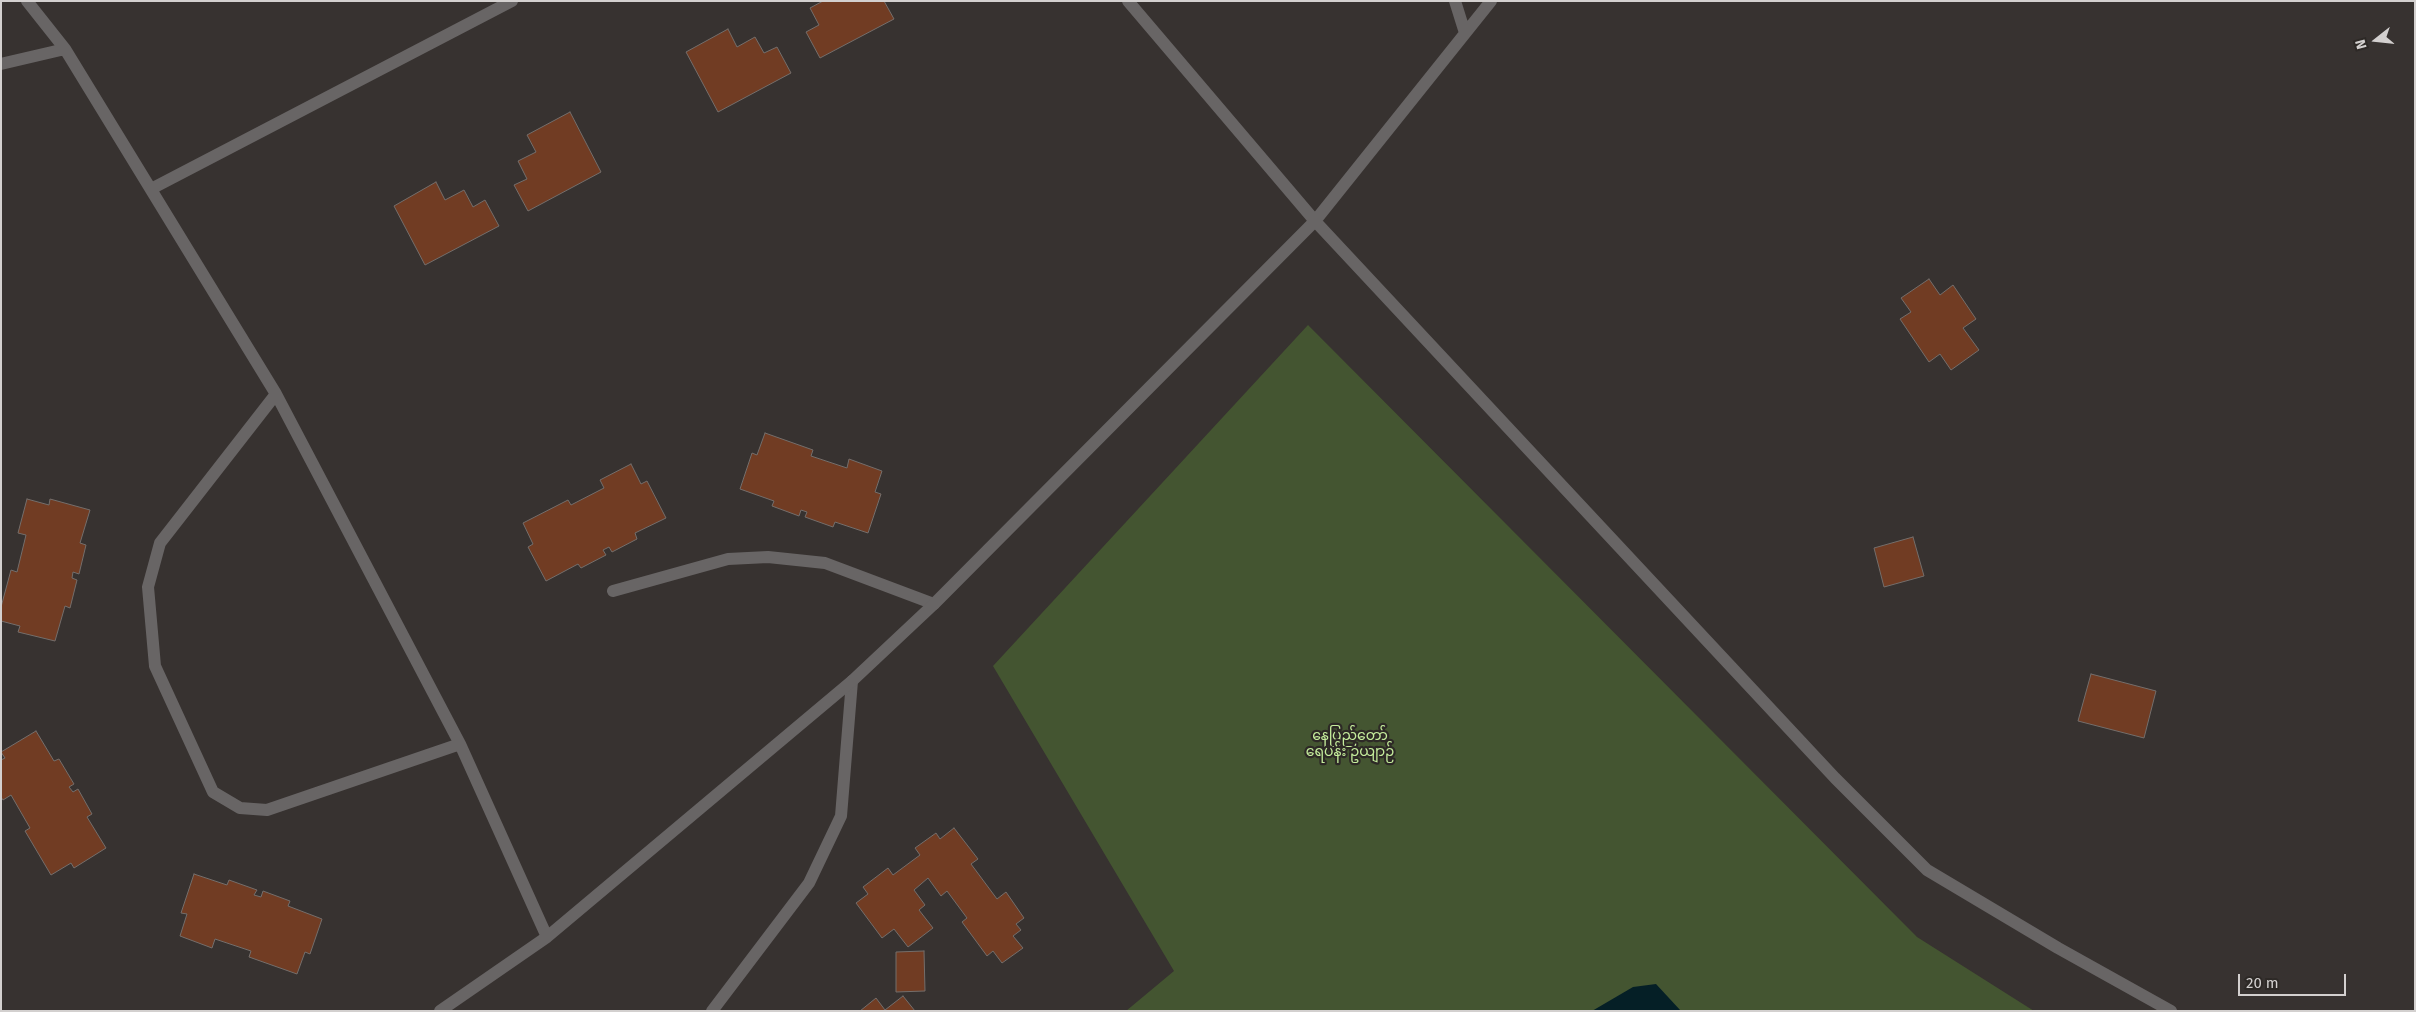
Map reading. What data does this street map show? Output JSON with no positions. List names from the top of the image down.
{
  "parks": ["နေပြည်တော် ရေပန်း ဥယျာဉ်"],
  "scale_bar": "20 m",
  "north": "left"
}
